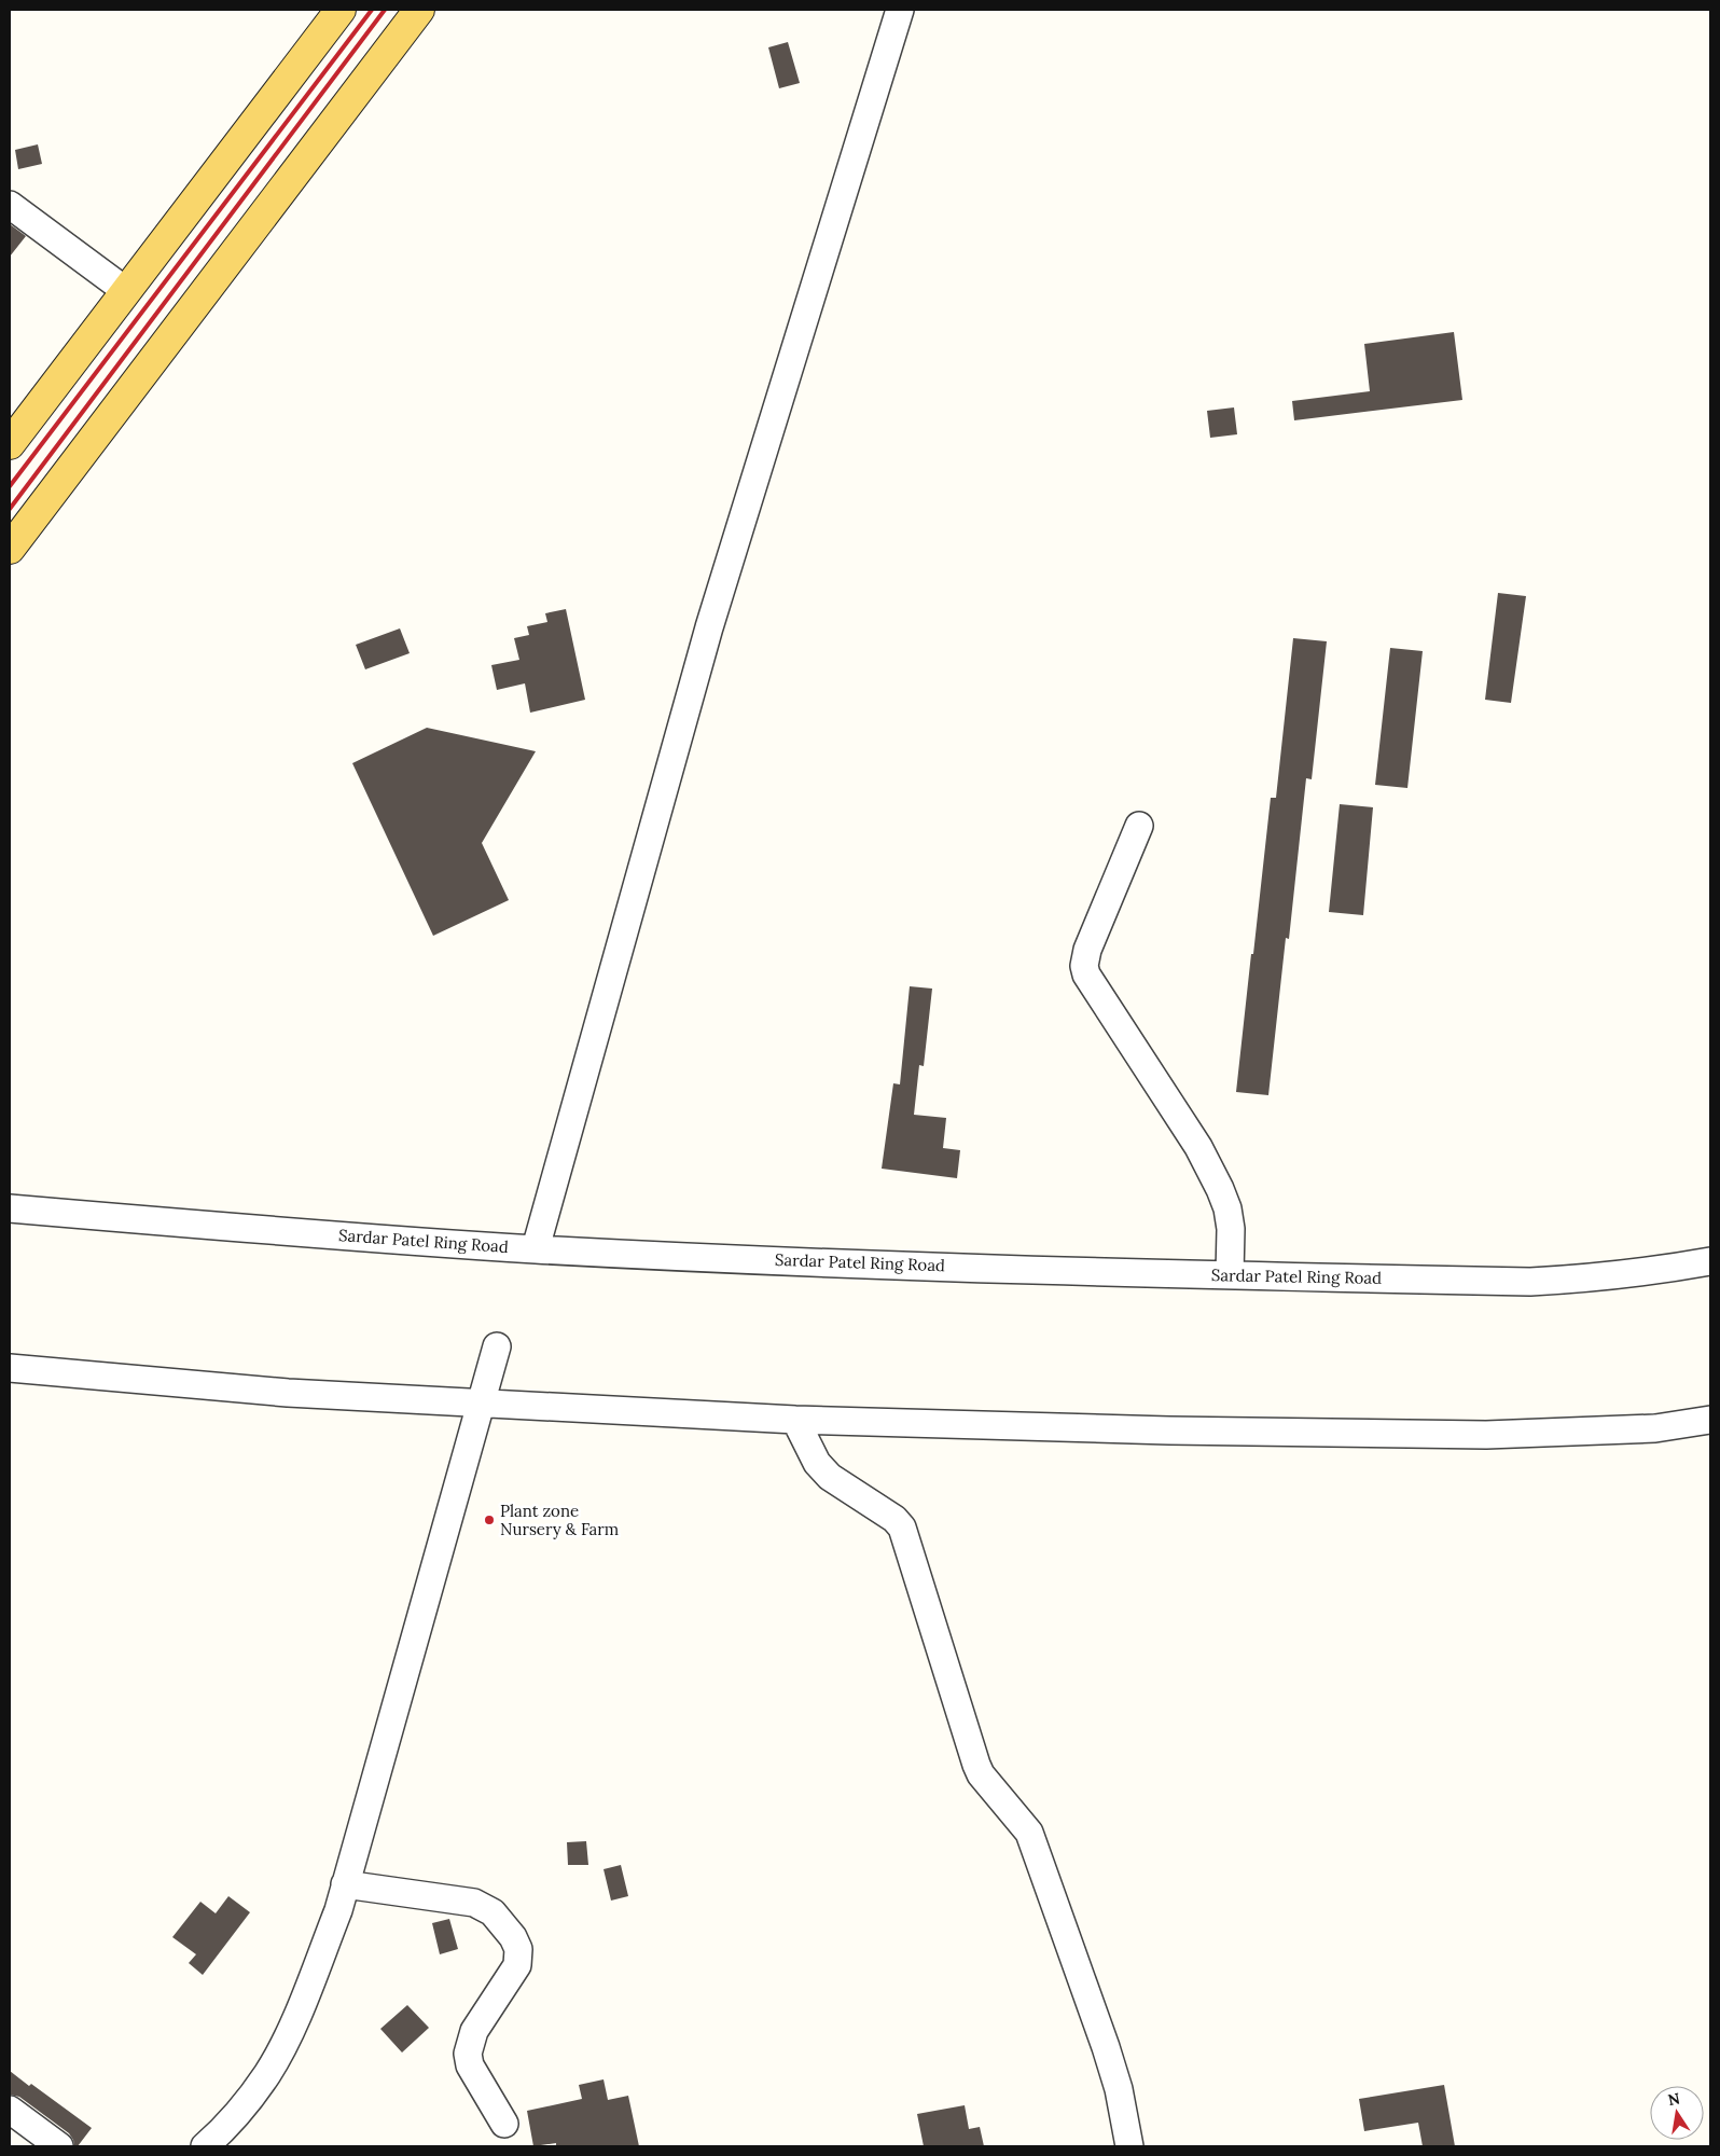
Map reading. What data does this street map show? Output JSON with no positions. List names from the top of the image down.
{
  "streets": {
    "street": ["Sardar Patel Ring Road"]
  },
  "places": ["Plant zone Nursery & Farm"],
  "north": "top"
}
